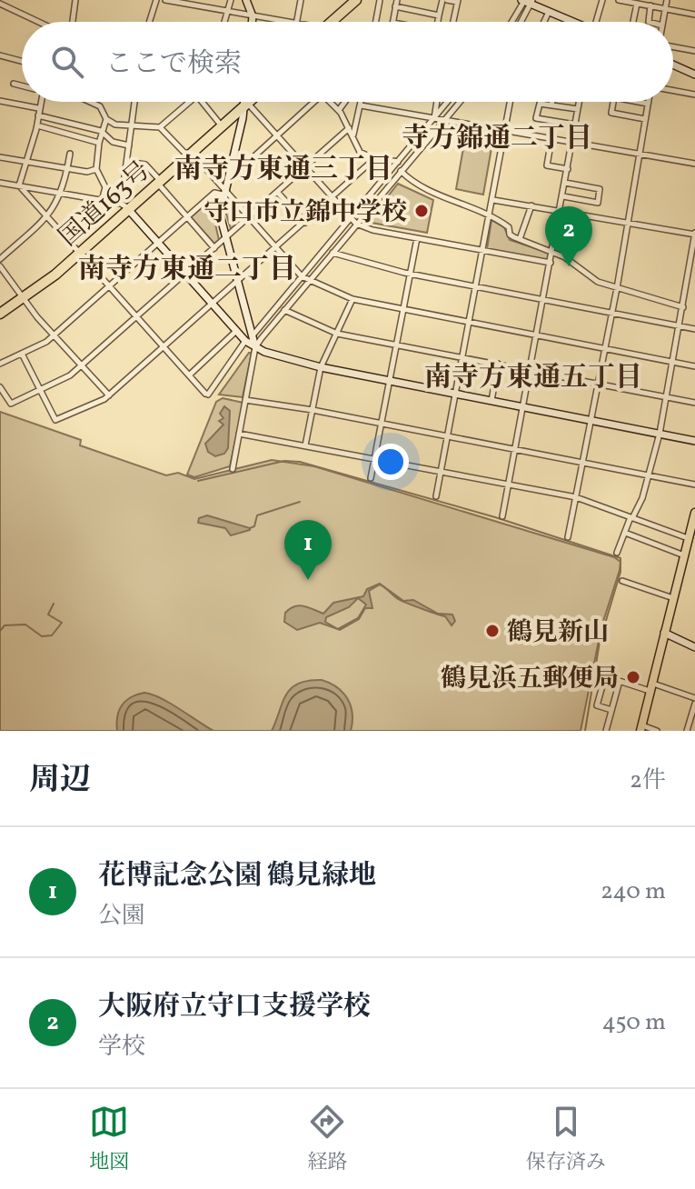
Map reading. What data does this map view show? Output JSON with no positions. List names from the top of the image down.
{
  "streets": {
    "highway": ["国道163号"]
  },
  "districts": [
    "寺方錦通二丁目",
    "南寺方東通三丁目",
    "南寺方東通二丁目",
    "南寺方東通五丁目"
  ],
  "places": ["守口市立錦中学校", "鶴見新山", "鶴見浜五郵便局"],
  "page": {
    "search": "ここで検索",
    "pins": ["2", "1"],
    "heading": ["周辺", "2件"],
    "list": [
      {
        "mark": "1",
        "name": "花博記念公園 鶴見緑地",
        "note": "公園",
        "value": "240 m"
      },
      {
        "mark": "2",
        "name": "大阪府立守口支援学校",
        "note": "学校",
        "value": "450 m"
      }
    ],
    "nav": ["地図", "経路", "保存済み"]
  }
}
